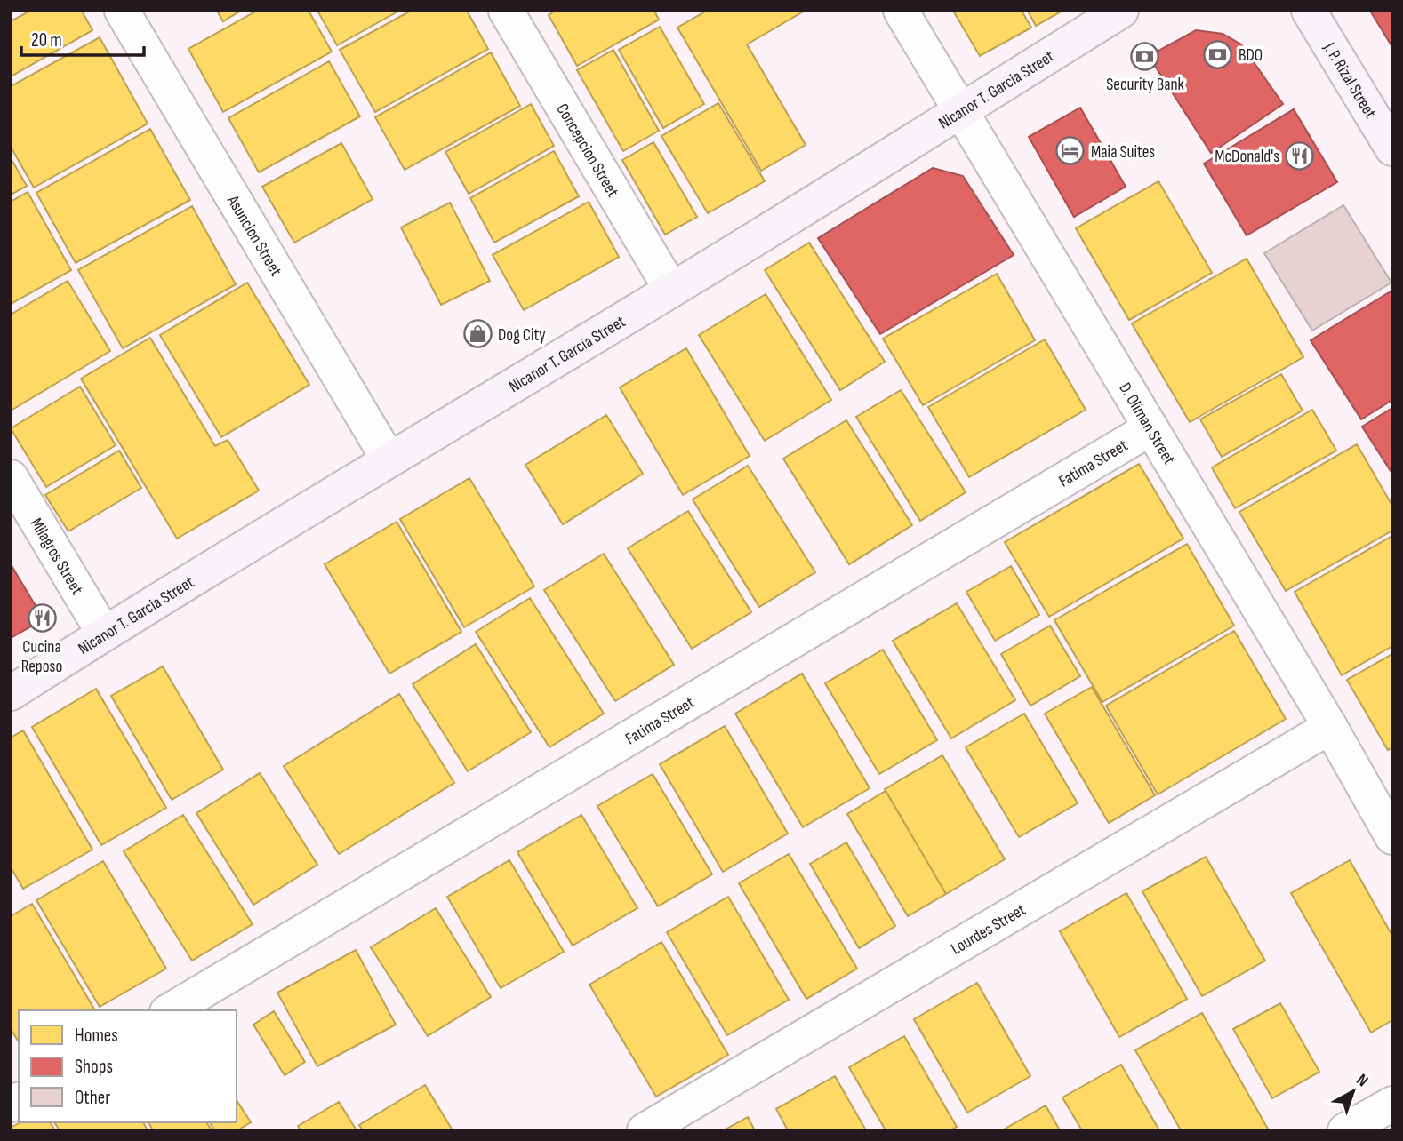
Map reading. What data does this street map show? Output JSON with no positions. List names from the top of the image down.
{
  "streets": {
    "street": [
      "J. P. Rizal Street",
      "Nicanor T. Garcia Street",
      "Concepcion Street",
      "Asuncion Street",
      "D. Oliman Street",
      "Fatima Street",
      "Milagros Street",
      "Lourdes Street"
    ]
  },
  "crossings": [
    ["Nicanor T. Garcia Street", "Concepcion Street"],
    ["Nicanor T. Garcia Street", "Asuncion Street"],
    ["Nicanor T. Garcia Street", "D. Oliman Street"],
    ["Nicanor T. Garcia Street", "Milagros Street"],
    ["D. Oliman Street", "Fatima Street"],
    ["D. Oliman Street", "Lourdes Street"]
  ],
  "places": {
    "bank": ["BDO", "Security Bank"],
    "hotel": ["Maia Suites"],
    "restaurant": ["McDonald's", "Cucina Reposo"],
    "shop": ["Dog City"]
  },
  "legend": ["Homes", "Shops", "Other"],
  "scale_bar": "20 m",
  "north": "top right"
}
